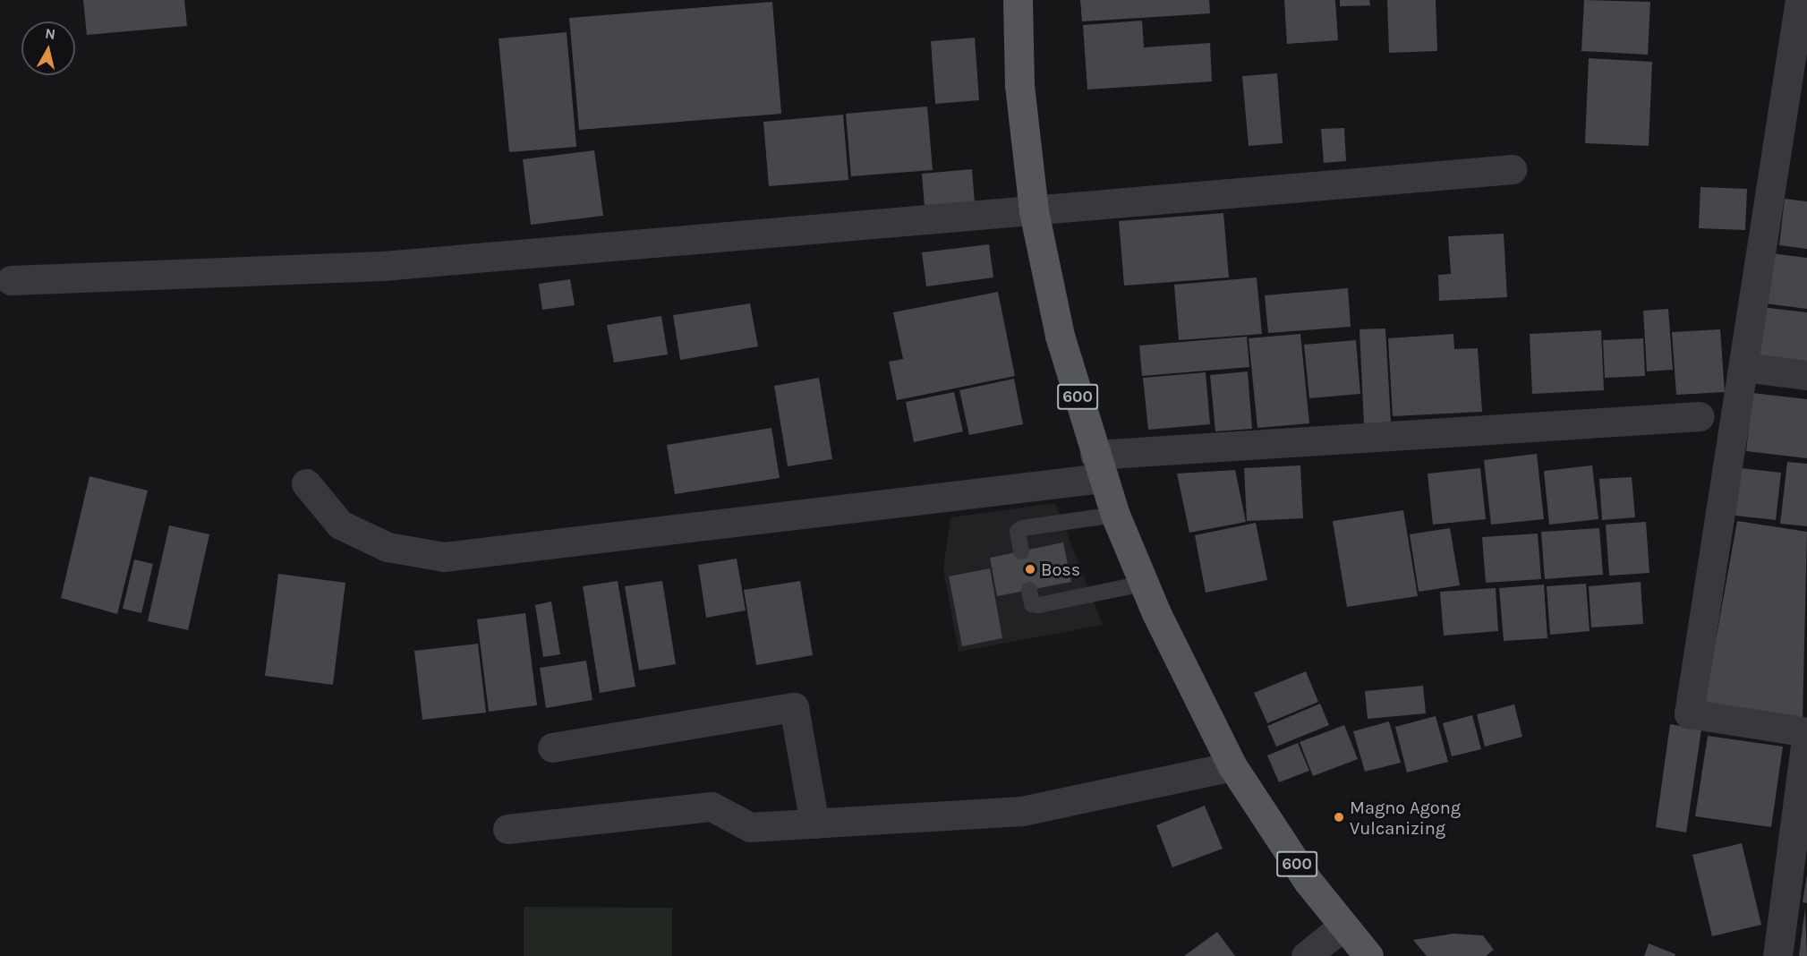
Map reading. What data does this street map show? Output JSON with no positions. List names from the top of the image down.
{
  "streets": {
    "main road": ["600"]
  },
  "places": ["Boss", "Magno Agong Vulcanizing"],
  "north": "top"
}
